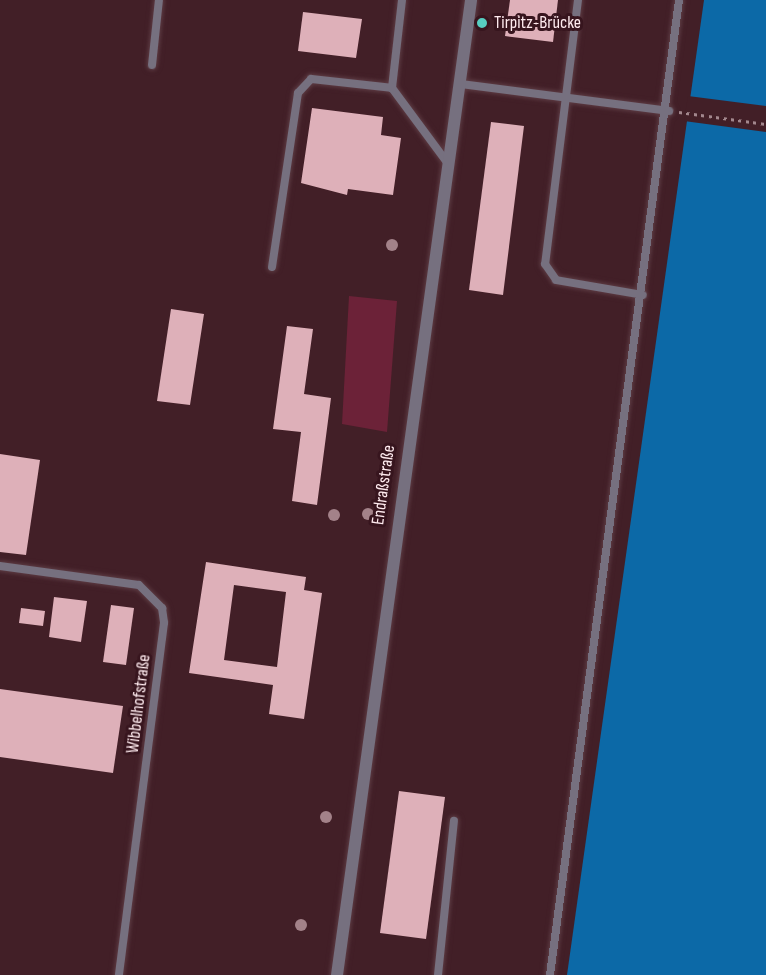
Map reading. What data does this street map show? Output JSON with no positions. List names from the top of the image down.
{
  "streets": {
    "street": ["Endraßstraße"],
    "lane": ["Wibbelhofstraße"]
  },
  "places": ["Tirpitz-Brücke"]
}
